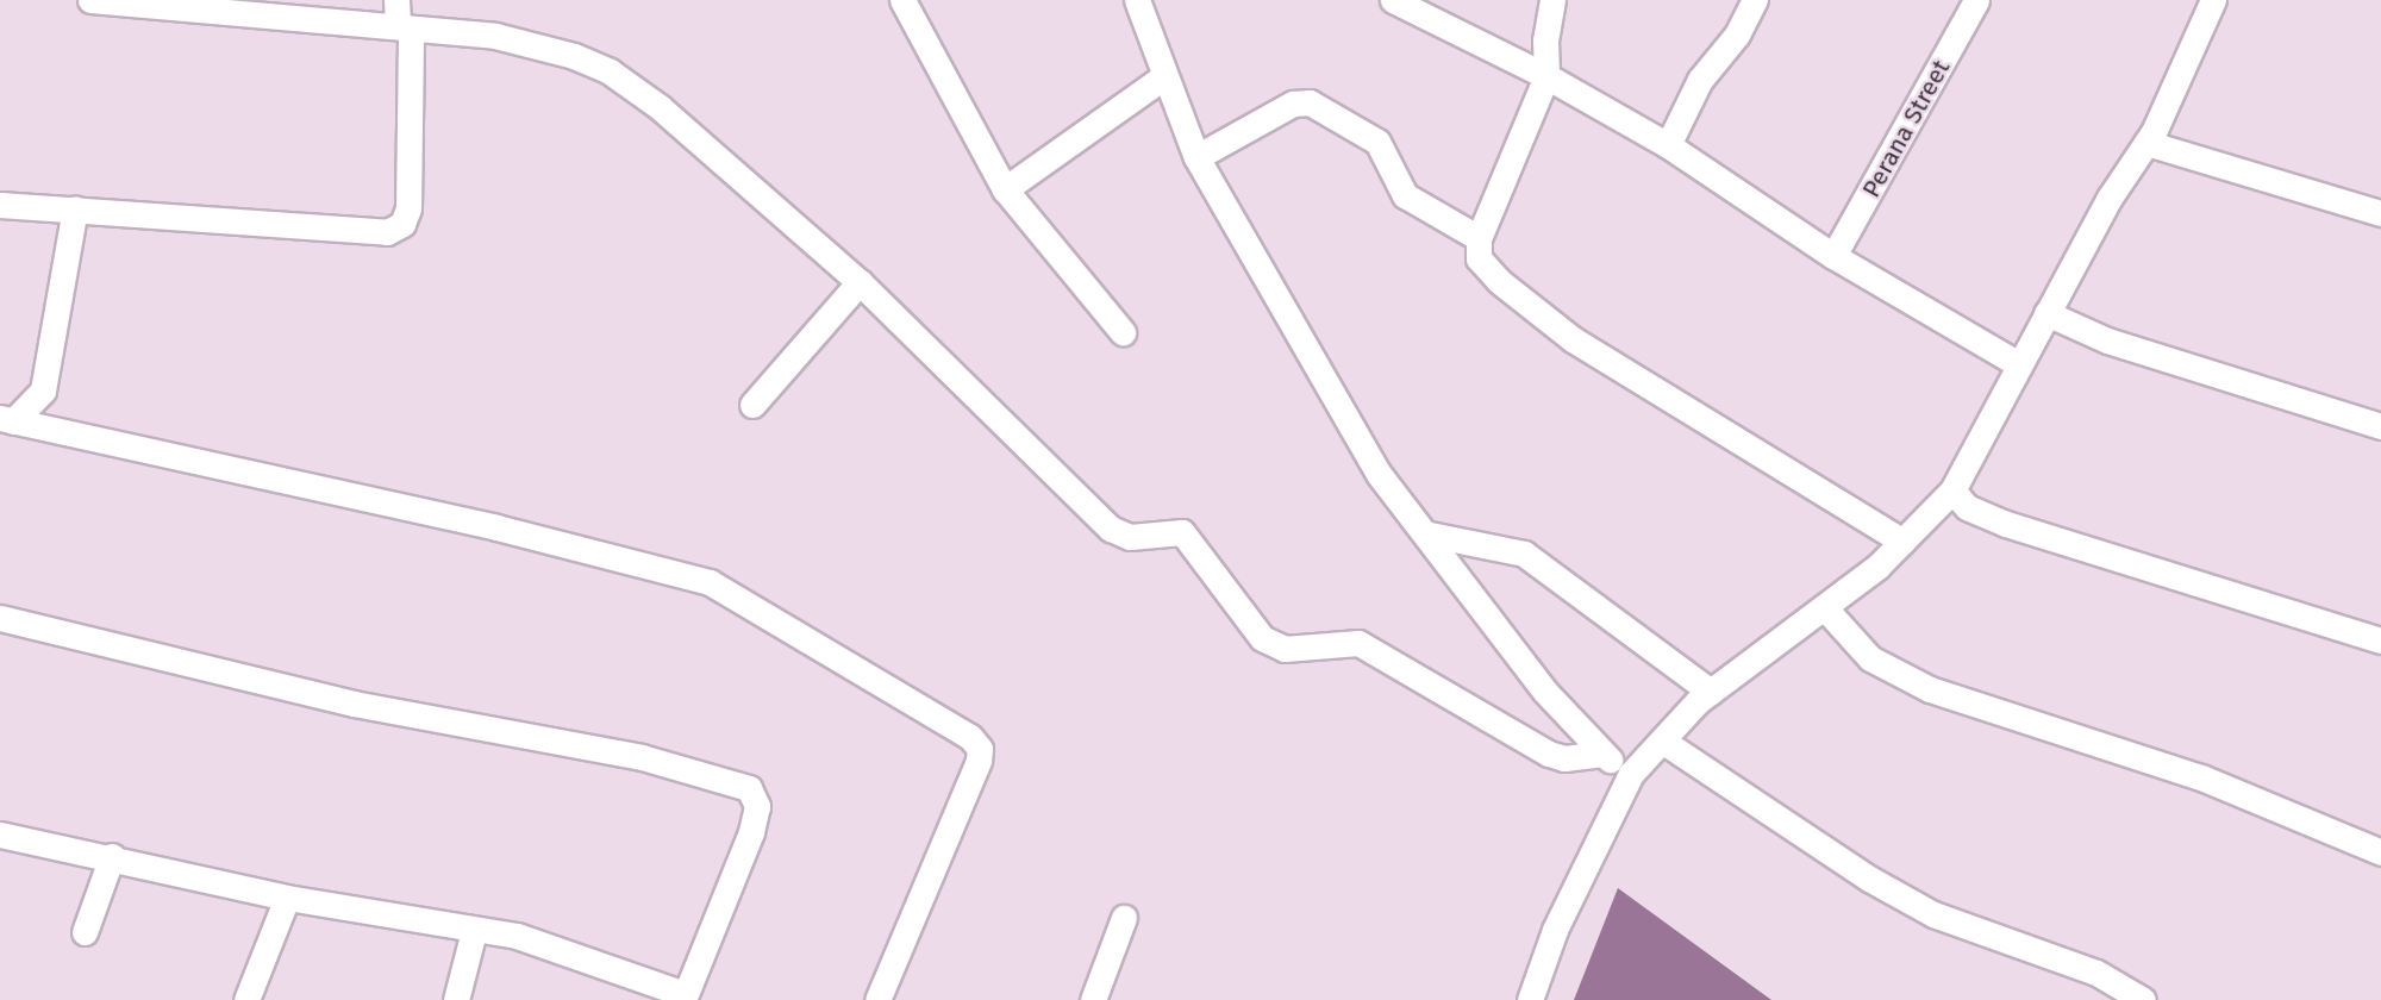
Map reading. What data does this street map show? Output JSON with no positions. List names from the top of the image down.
{
  "streets": {
    "street": ["Perana Street"]
  }
}
